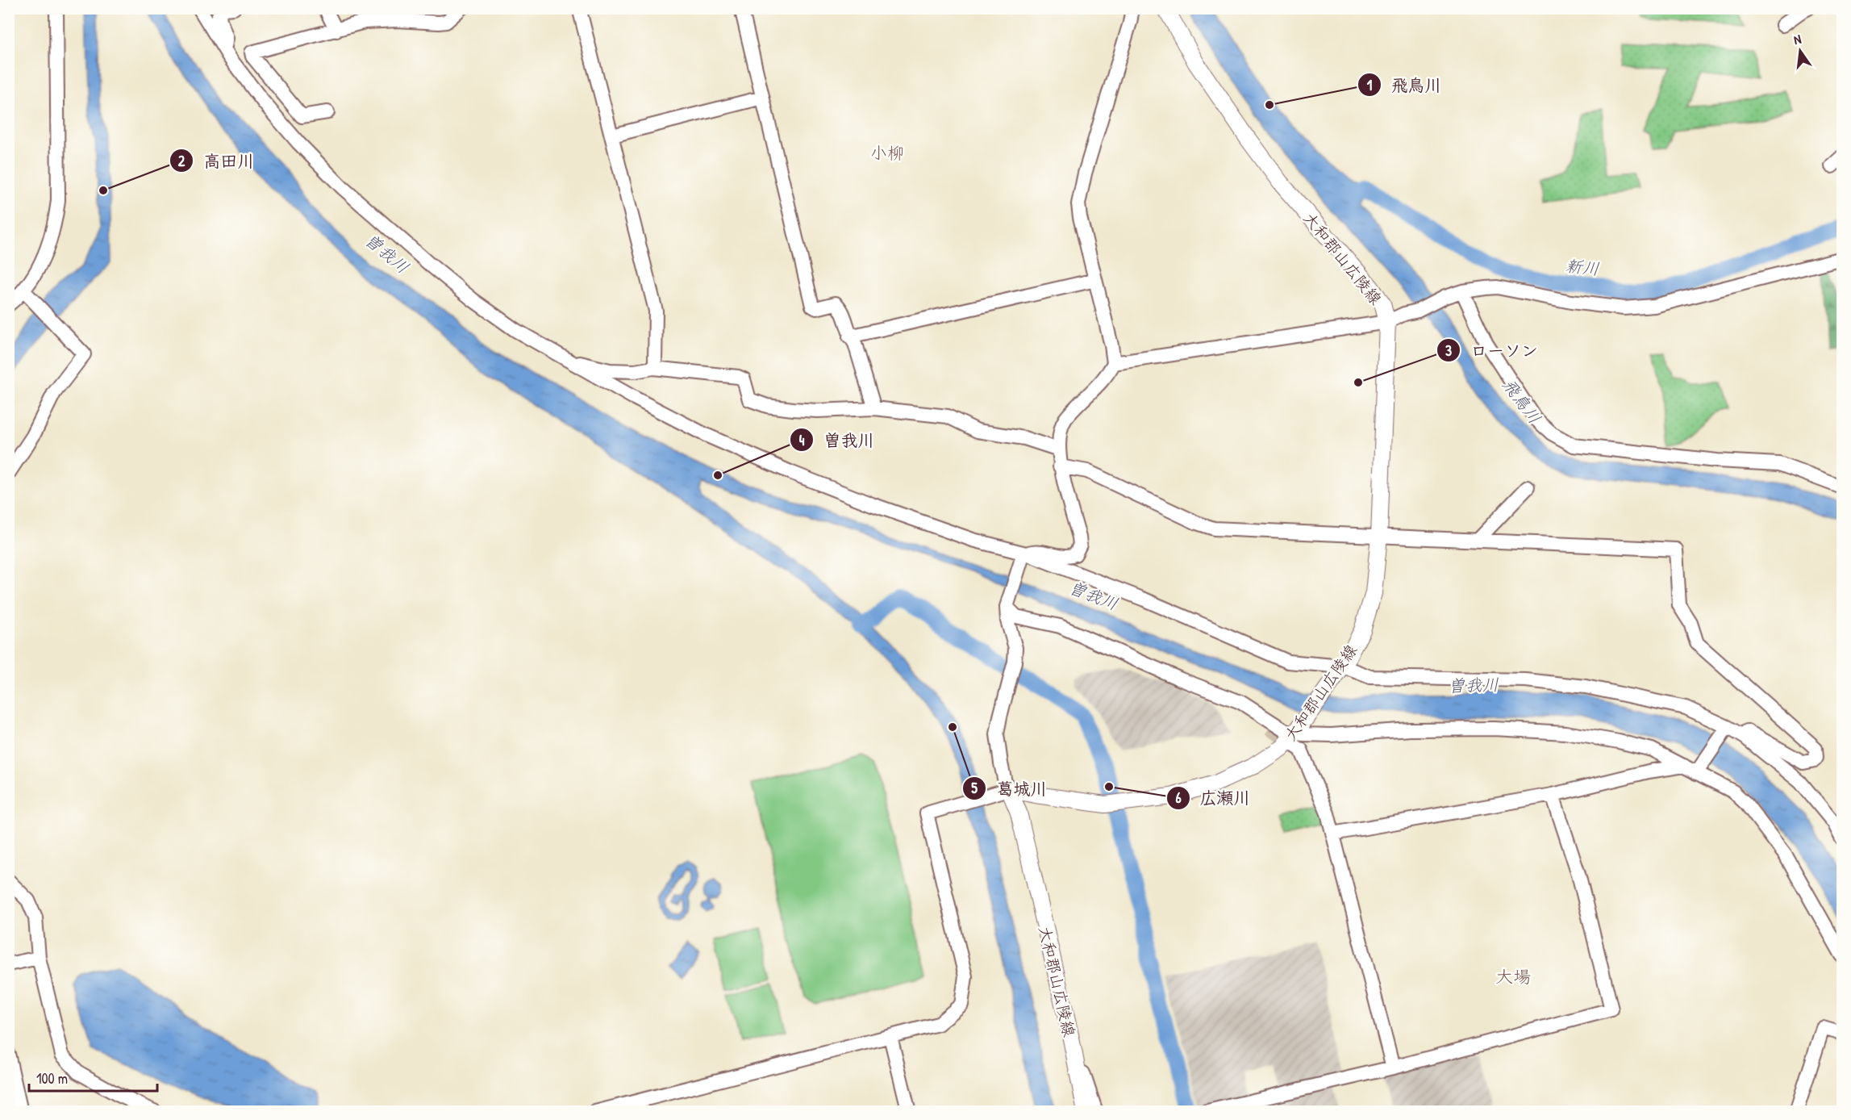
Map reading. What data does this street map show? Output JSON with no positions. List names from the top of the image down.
{
  "streets": {
    "main road": ["大和郡山広陵線"]
  },
  "districts": ["小柳", "大場"],
  "water": ["曽我川", "新川", "飛鳥川"],
  "places": [
    "飛鳥川",
    "高田川",
    "ローソン",
    "曽我川",
    "葛城川",
    "広瀬川"
  ],
  "scale_bar": "100 m",
  "north": "top"
}
